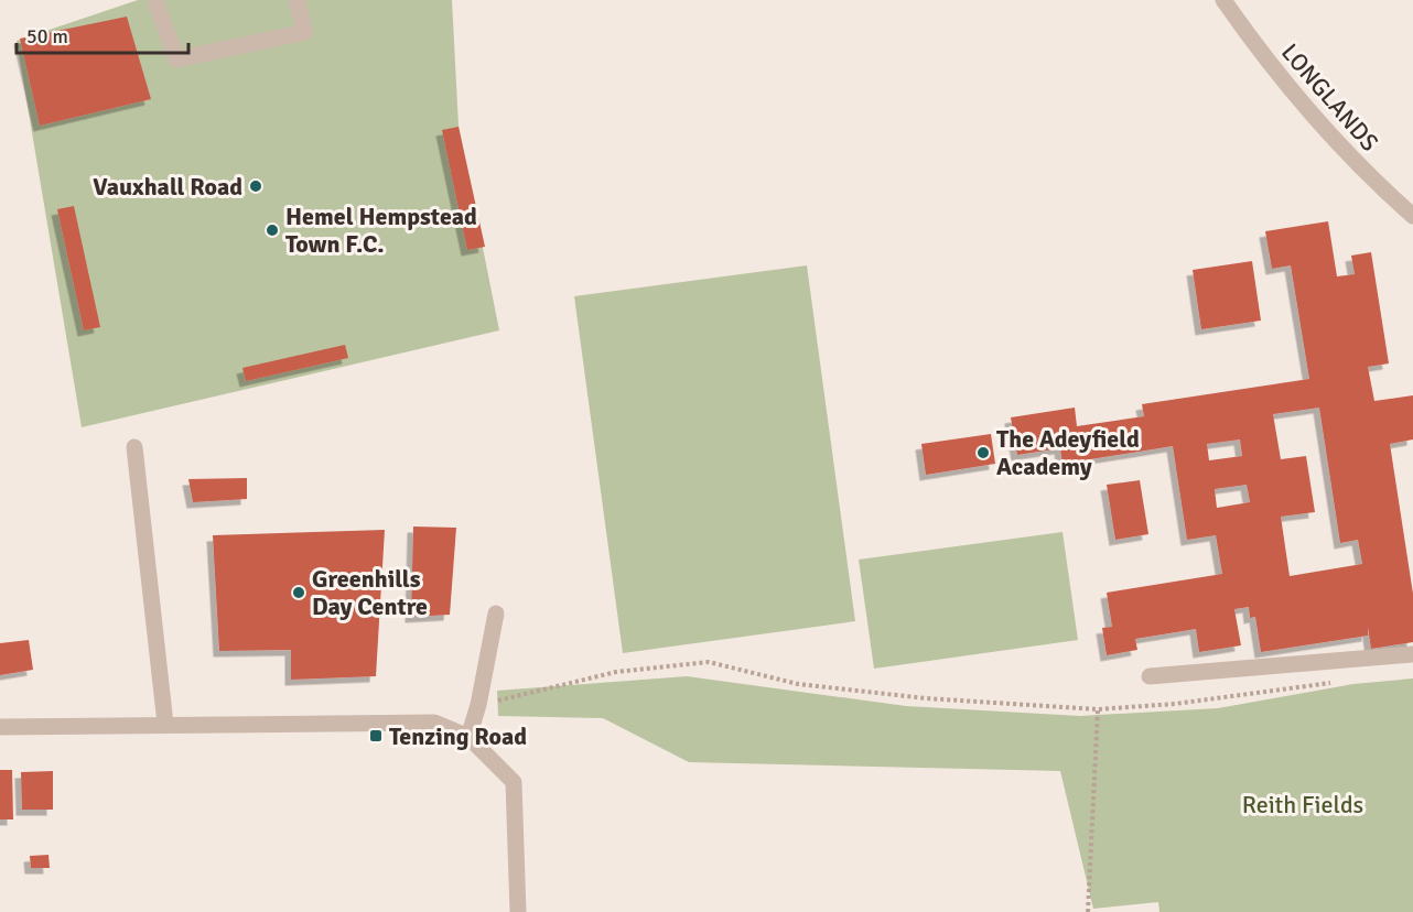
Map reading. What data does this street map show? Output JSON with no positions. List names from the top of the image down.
{
  "streets": {
    "street": ["LONGLANDS"]
  },
  "parks": ["Reith Fields"],
  "places": {
    "other": [
      "Vauxhall Road",
      "Hemel Hempstead Town F.C.",
      "The Adeyfield Academy",
      "Greenhills Day Centre"
    ],
    "transit": ["Tenzing Road"]
  },
  "scale_bar": "50 m"
}
